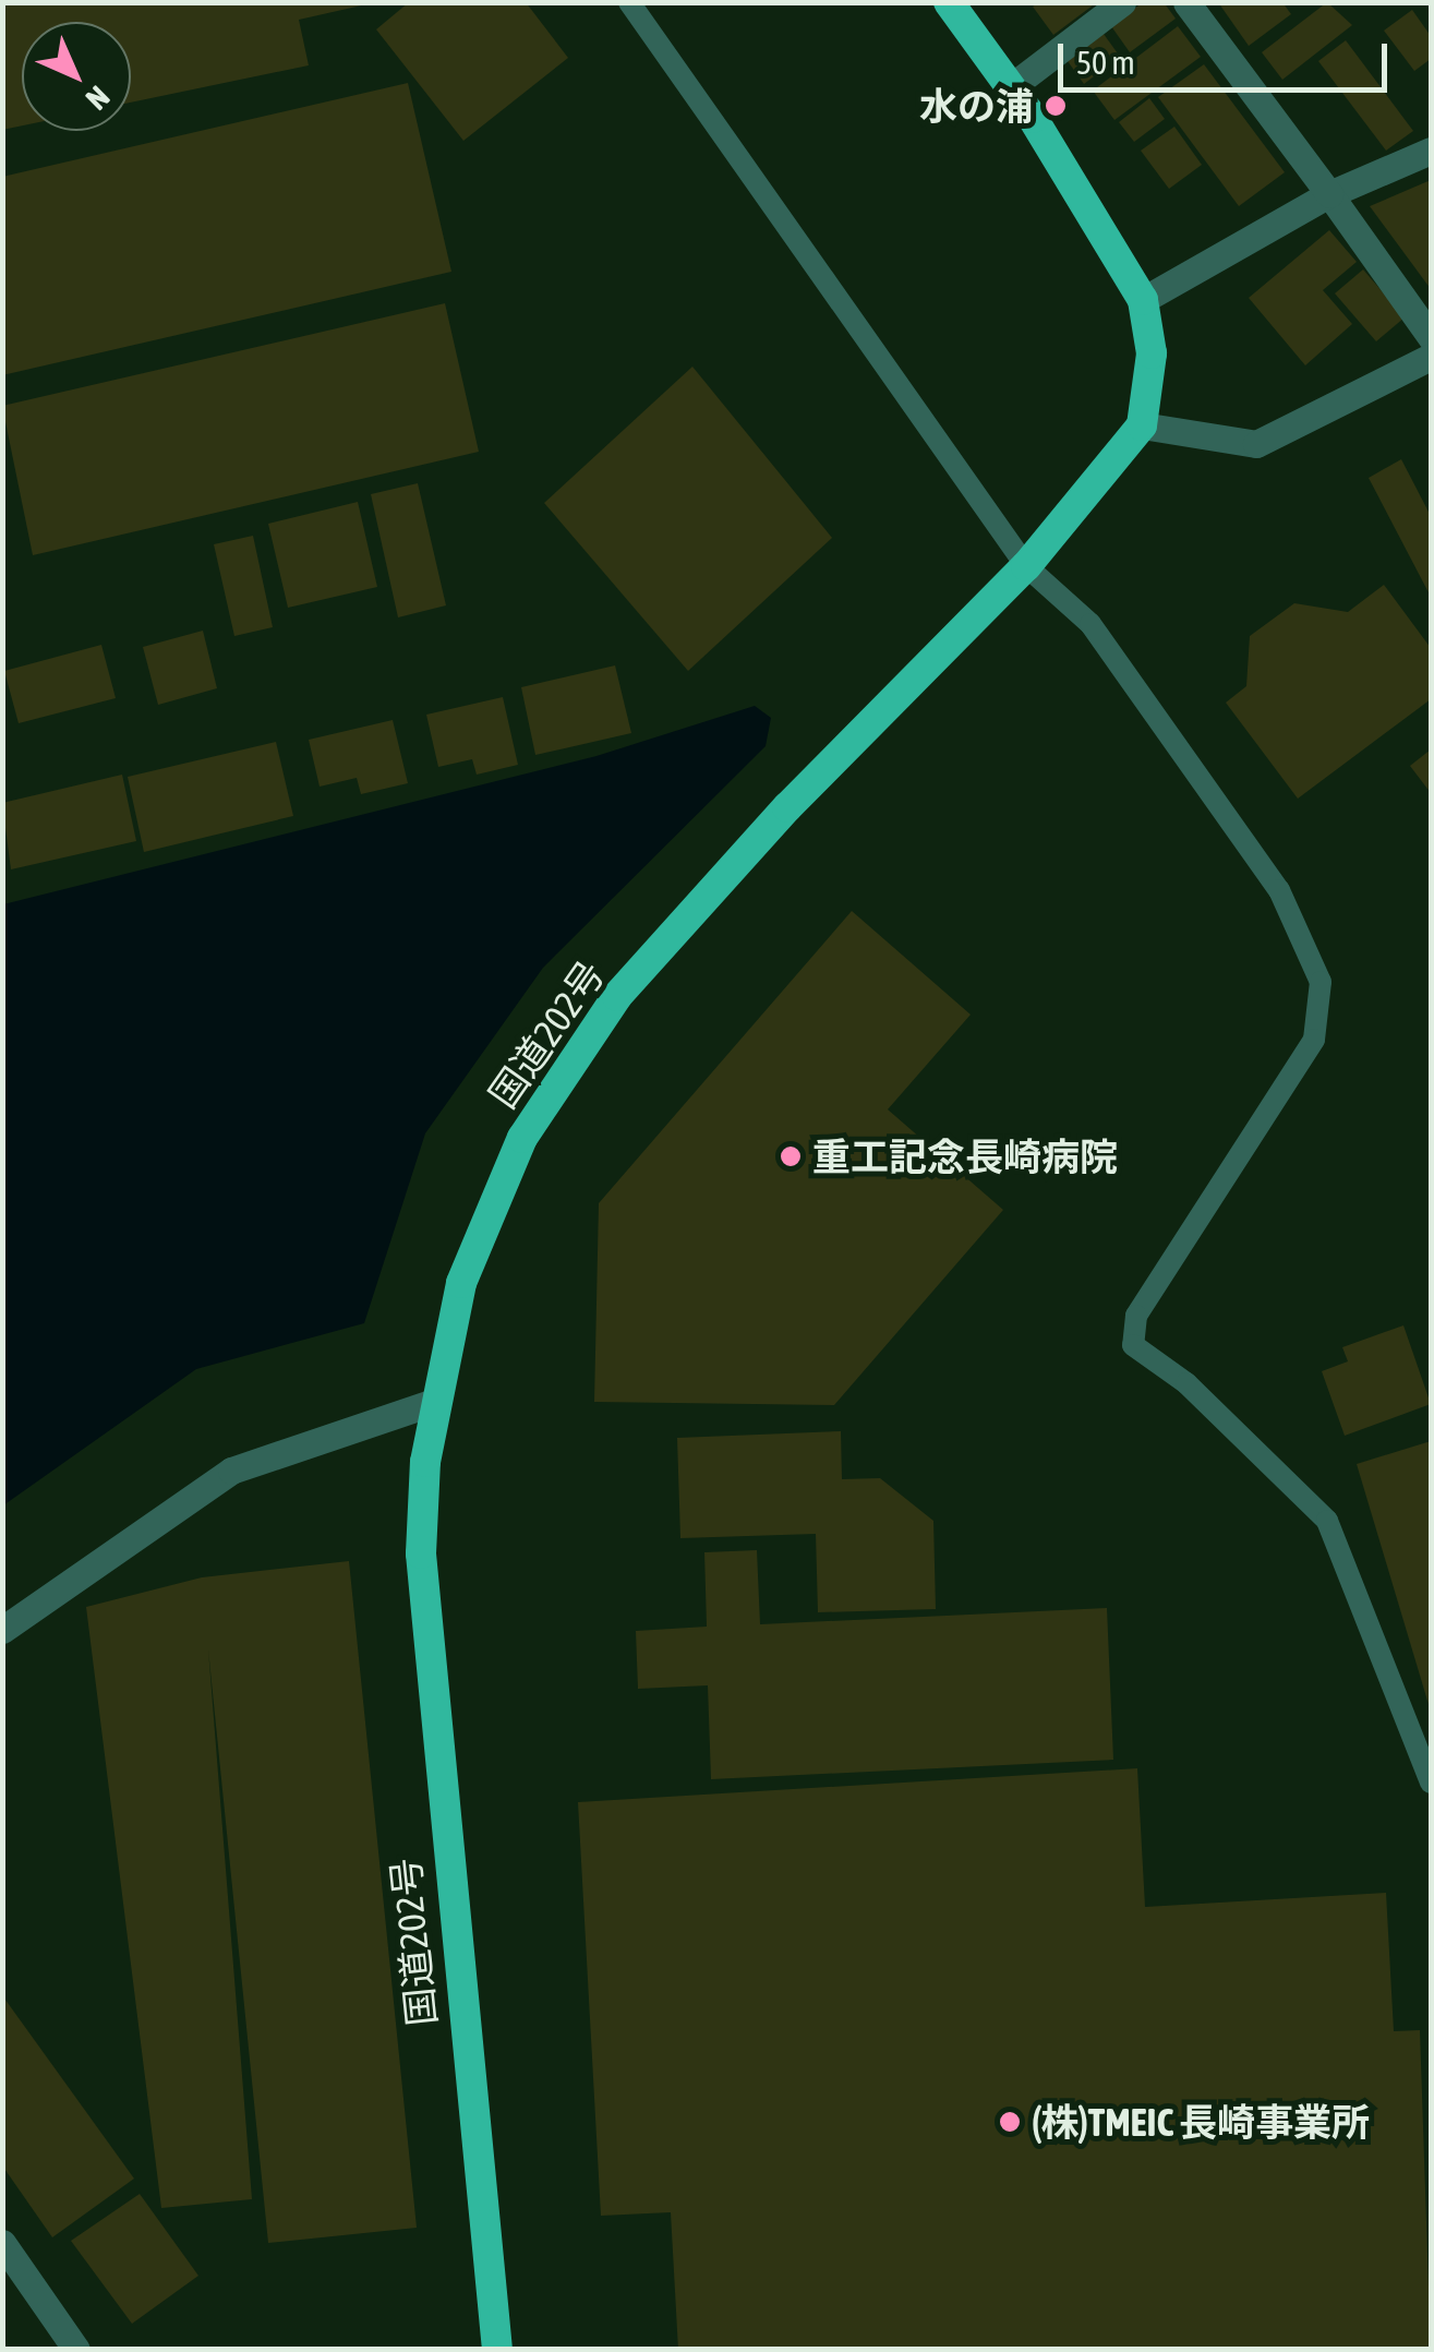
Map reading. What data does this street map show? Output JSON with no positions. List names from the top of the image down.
{
  "streets": {
    "highway": ["国道202号"]
  },
  "places": ["水の浦", "重工記念長崎病院", "(株)TMEIC 長崎事業所"],
  "scale_bar": "50 m",
  "north": "bottom right"
}
